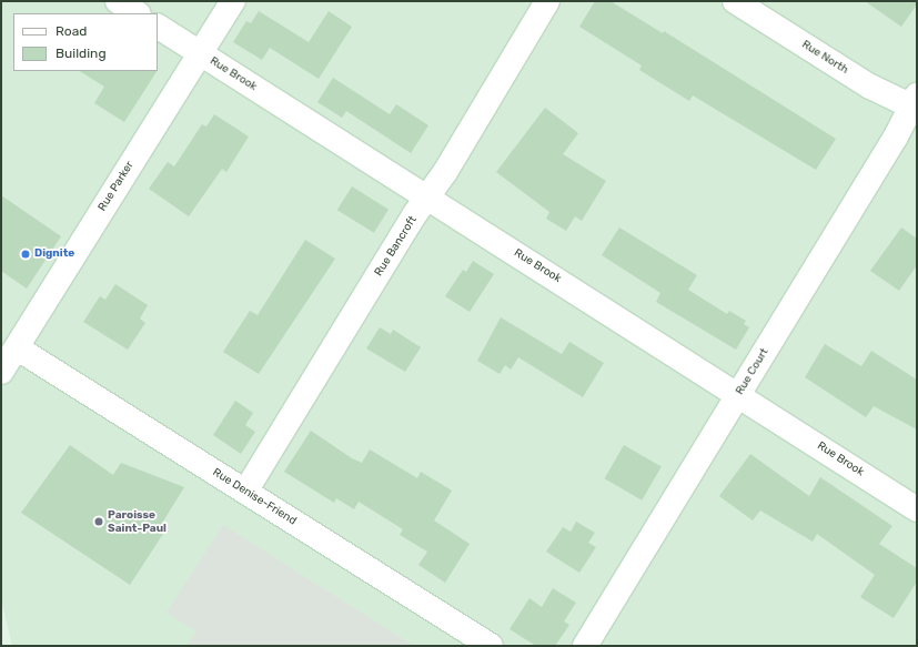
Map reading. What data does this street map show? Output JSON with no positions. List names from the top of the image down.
{
  "streets": {
    "street": [
      "Rue North",
      "Rue Brook",
      "Rue Parker",
      "Rue Bancroft",
      "Rue Court",
      "Rue Denise-Friend"
    ]
  },
  "crossings": [
    ["Rue North", "Rue Court"],
    ["Rue Brook", "Rue Parker"],
    ["Rue Brook", "Rue Bancroft"],
    ["Rue Brook", "Rue Court"],
    ["Rue Parker", "Rue Denise-Friend"],
    ["Rue Bancroft", "Rue Denise-Friend"]
  ],
  "places": ["Dignite", "Paroisse Saint-Paul"],
  "legend": ["Road", "Building"]
}
